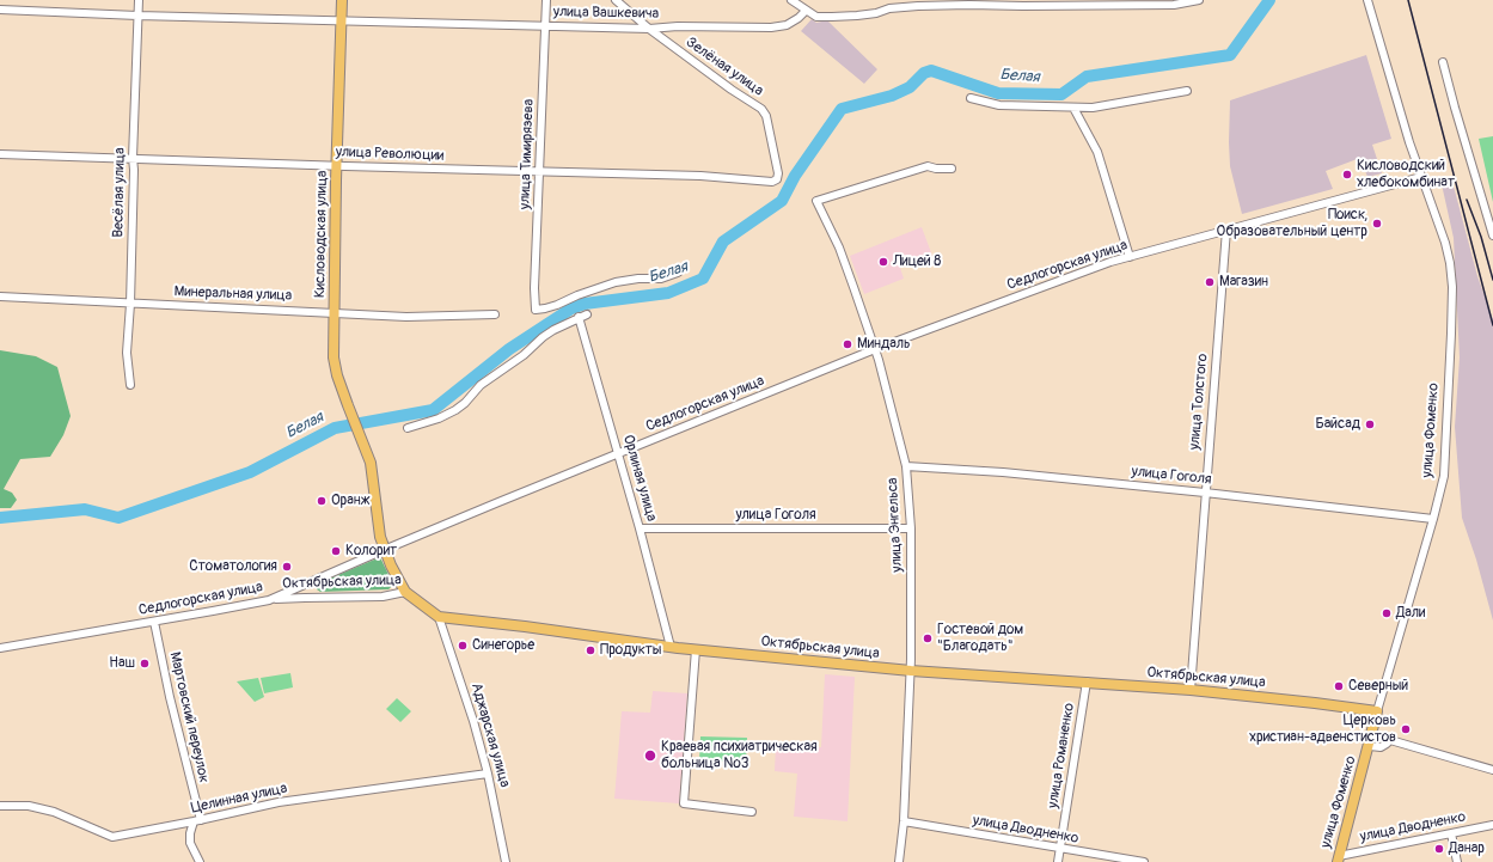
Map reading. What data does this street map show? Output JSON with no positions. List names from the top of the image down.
{
  "streets": {
    "main road": ["Кисловодская улица", "улица Фоменко", "Октябрьская улица"],
    "street": [
      "улица Вашкевича",
      "Зелёная улица",
      "улица Революции",
      "улица Тимирязева",
      "Весёлая улица",
      "Седлогорская улица",
      "Минеральная улица",
      "улица Толстого",
      "улица Гоголя",
      "Орлиная улица",
      "улица Энгельса",
      "Мартовский переулок",
      "Аджарская улица",
      "улица Романенко",
      "Целинная улица",
      "улица Дводненко"
    ]
  },
  "crossings": [
    ["улица Вашкевича", "Зелёная улица"],
    ["улица Вашкевича", "улица Тимирязева"],
    ["улица Вашкевича", "Весёлая улица"],
    ["улица Вашкевича", "Кисловодская улица"],
    ["Зелёная улица", "улица Революции"],
    ["улица Революции", "улица Тимирязева"],
    ["улица Революции", "Весёлая улица"],
    ["улица Революции", "Кисловодская улица"],
    ["Весёлая улица", "Минеральная улица"],
    ["Кисловодская улица", "Седлогорская улица"],
    ["Кисловодская улица", "Минеральная улица"],
    ["Седлогорская улица", "улица Толстого"],
    ["Седлогорская улица", "улица Фоменко"],
    ["Седлогорская улица", "Орлиная улица"],
    ["Седлогорская улица", "улица Энгельса"],
    ["Седлогорская улица", "Октябрьская улица"],
    ["Седлогорская улица", "Мартовский переулок"],
    ["улица Толстого", "улица Гоголя"],
    ["улица Толстого", "Октябрьская улица"],
    ["улица Фоменко", "улица Гоголя"],
    ["улица Фоменко", "Октябрьская улица"],
    ["улица Фоменко", "улица Дводненко"],
    ["улица Гоголя", "Орлиная улица"],
    ["улица Гоголя", "улица Энгельса"],
    ["Орлиная улица", "Октябрьская улица"],
    ["улица Энгельса", "Октябрьская улица"],
    ["улица Энгельса", "улица Дводненко"],
    ["Октябрьская улица", "Аджарская улица"],
    ["Октябрьская улица", "улица Романенко"],
    ["Мартовский переулок", "Целинная улица"],
    ["Аджарская улица", "Целинная улица"],
    ["улица Романенко", "улица Дводненко"]
  ],
  "water": ["Белая"],
  "places": [
    "Кисловодский хлебокомбинат",
    "Поиск, Образовательный центр",
    "Лицей 8",
    "Магазин",
    "Миндаль",
    "Байсад",
    "Оранж",
    "Колорит",
    "Стоматология",
    "Дали",
    "Гостевой дом \"Благодать\"",
    "Синегорье",
    "Продукты",
    "Наш",
    "Северный",
    "Церковь христиан-адвенстистов",
    "Краевая психиатрическая больница №3",
    "Данар"
  ]
}
